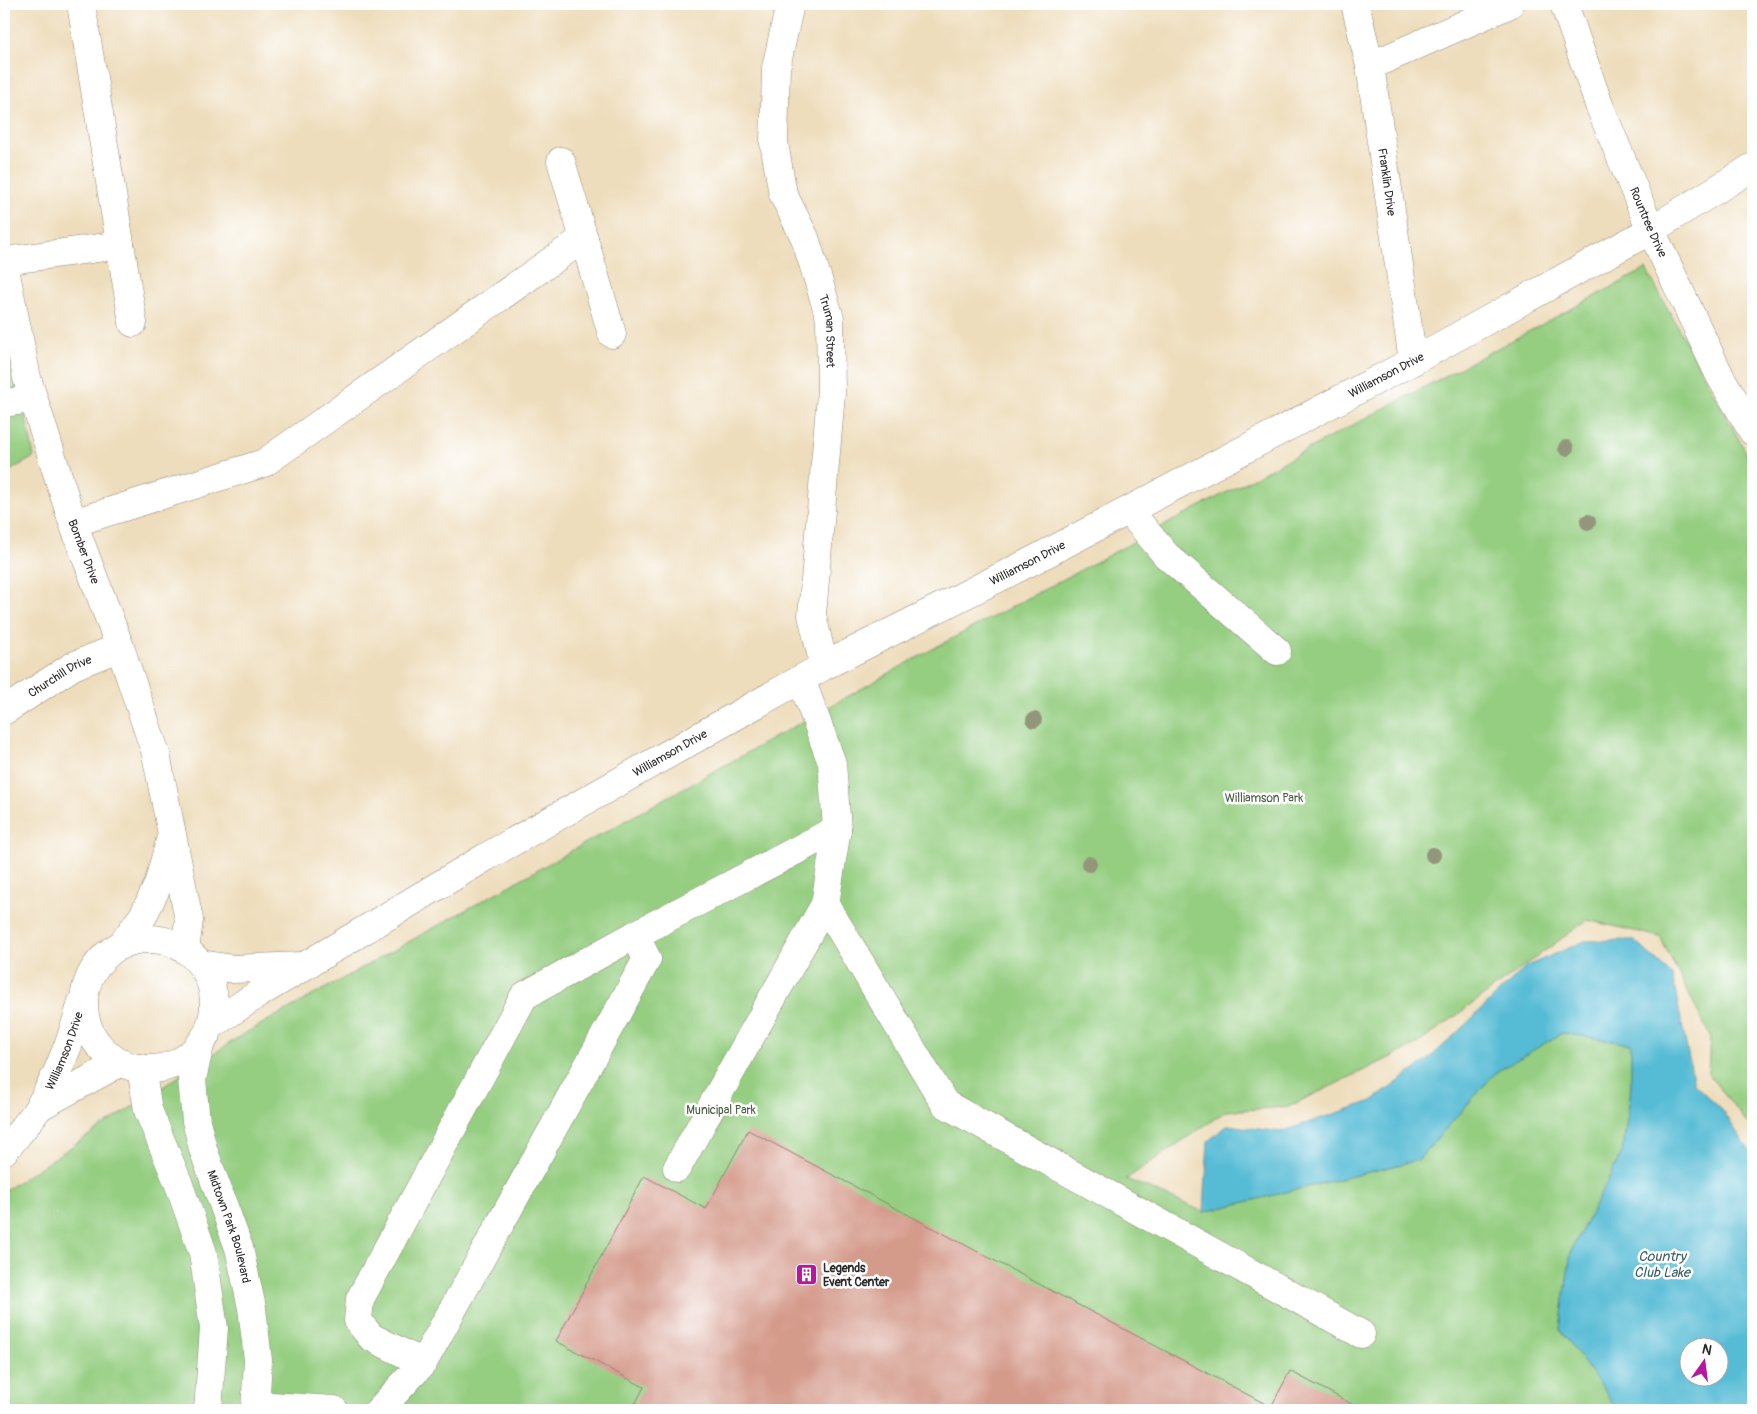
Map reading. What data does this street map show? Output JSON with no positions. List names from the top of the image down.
{
  "streets": {
    "street": [
      "Franklin Drive",
      "Rountree Drive",
      "Truman Street",
      "Williamson Drive",
      "Bomber Drive",
      "Churchill Drive",
      "Midtown Park Boulevard"
    ]
  },
  "crossings": [
    ["Franklin Drive", "Williamson Drive"],
    ["Rountree Drive", "Williamson Drive"],
    ["Truman Street", "Williamson Drive"],
    ["Williamson Drive", "Bomber Drive"],
    ["Williamson Drive", "Midtown Park Boulevard"],
    ["Bomber Drive", "Churchill Drive"],
    ["Bomber Drive", "Midtown Park Boulevard"]
  ],
  "water": ["Country Club Lake"],
  "parks": ["Williamson Park", "Municipal Park"],
  "places": {
    "building": ["Legends Event Center"]
  },
  "north": "top"
}
